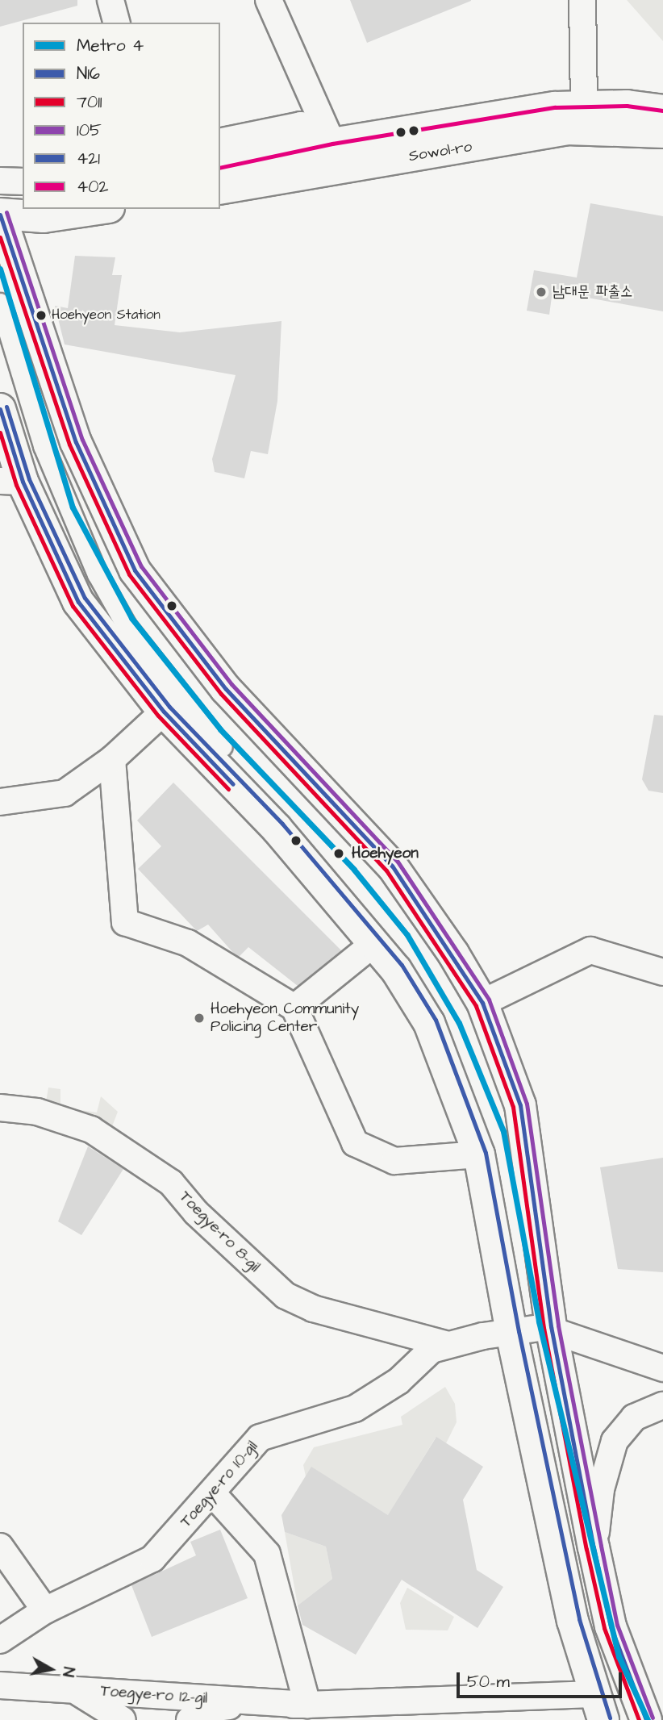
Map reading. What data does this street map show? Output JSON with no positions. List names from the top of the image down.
{
  "streets": {
    "main road": ["Sowol-ro"],
    "street": ["Toegye-ro 8-gil", "Toegye-ro 10-gil", "Toegye-ro 12-gil"]
  },
  "crossings": [
    ["Toegye-ro 8-gil", "Toegye-ro 10-gil"]
  ],
  "places": [
    "남대문 파출소",
    "Hoehyeon Station",
    "Hoehyeon",
    "Hoehyeon Community Policing Center"
  ],
  "lines": [
    "transit line 402",
    "transit line 105",
    "transit line N16",
    "transit line 7011",
    "metro line 4",
    "transit line 421"
  ],
  "legend": [
    "Metro 4",
    "N16",
    "7011",
    "105",
    "421",
    "402"
  ],
  "scale_bar": "50 m",
  "north": "right"
}
